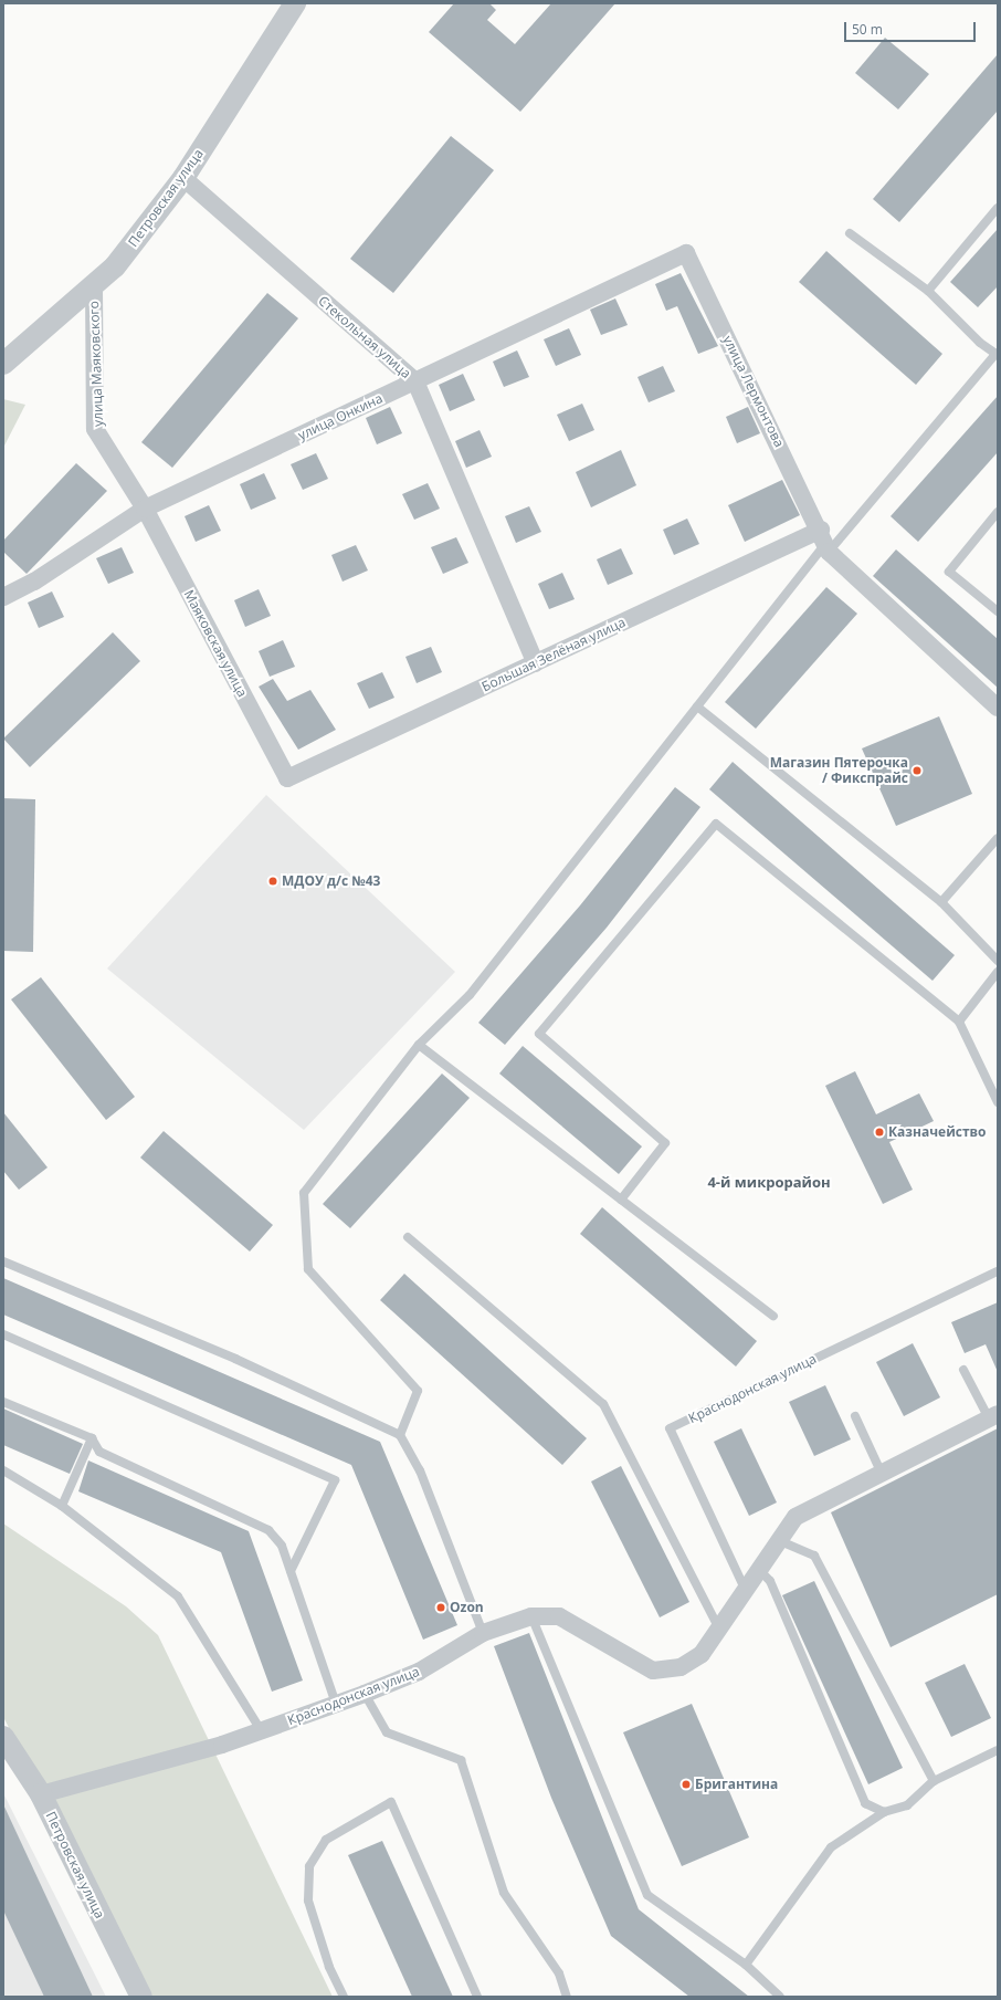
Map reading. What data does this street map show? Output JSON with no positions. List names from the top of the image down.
{
  "streets": {
    "street": [
      "Петровская улица",
      "Стекольная улица",
      "улица Маяковского",
      "улица Лермонтова",
      "улица Онкина",
      "Маяковская улица",
      "Большая Зелёная улица",
      "Краснодонская улица"
    ]
  },
  "crossings": [
    ["Петровская улица", "Стекольная улица"],
    ["Петровская улица", "улица Маяковского"],
    ["Петровская улица", "Краснодонская улица"],
    ["Стекольная улица", "улица Онкина"],
    ["Стекольная улица", "Большая Зелёная улица"],
    ["улица Маяковского", "улица Онкина"],
    ["улица Маяковского", "Маяковская улица"],
    ["улица Лермонтова", "улица Онкина"],
    ["улица Лермонтова", "Большая Зелёная улица"],
    ["улица Онкина", "Маяковская улица"],
    ["Маяковская улица", "Большая Зелёная улица"]
  ],
  "districts": ["4-й микрорайон"],
  "places": [
    "Магазин Пятерочка / Фикспрайс",
    "МДОУ д/с №43",
    "Казначейство",
    "Ozon",
    "Бригантина"
  ],
  "scale_bar": "50 m"
}
